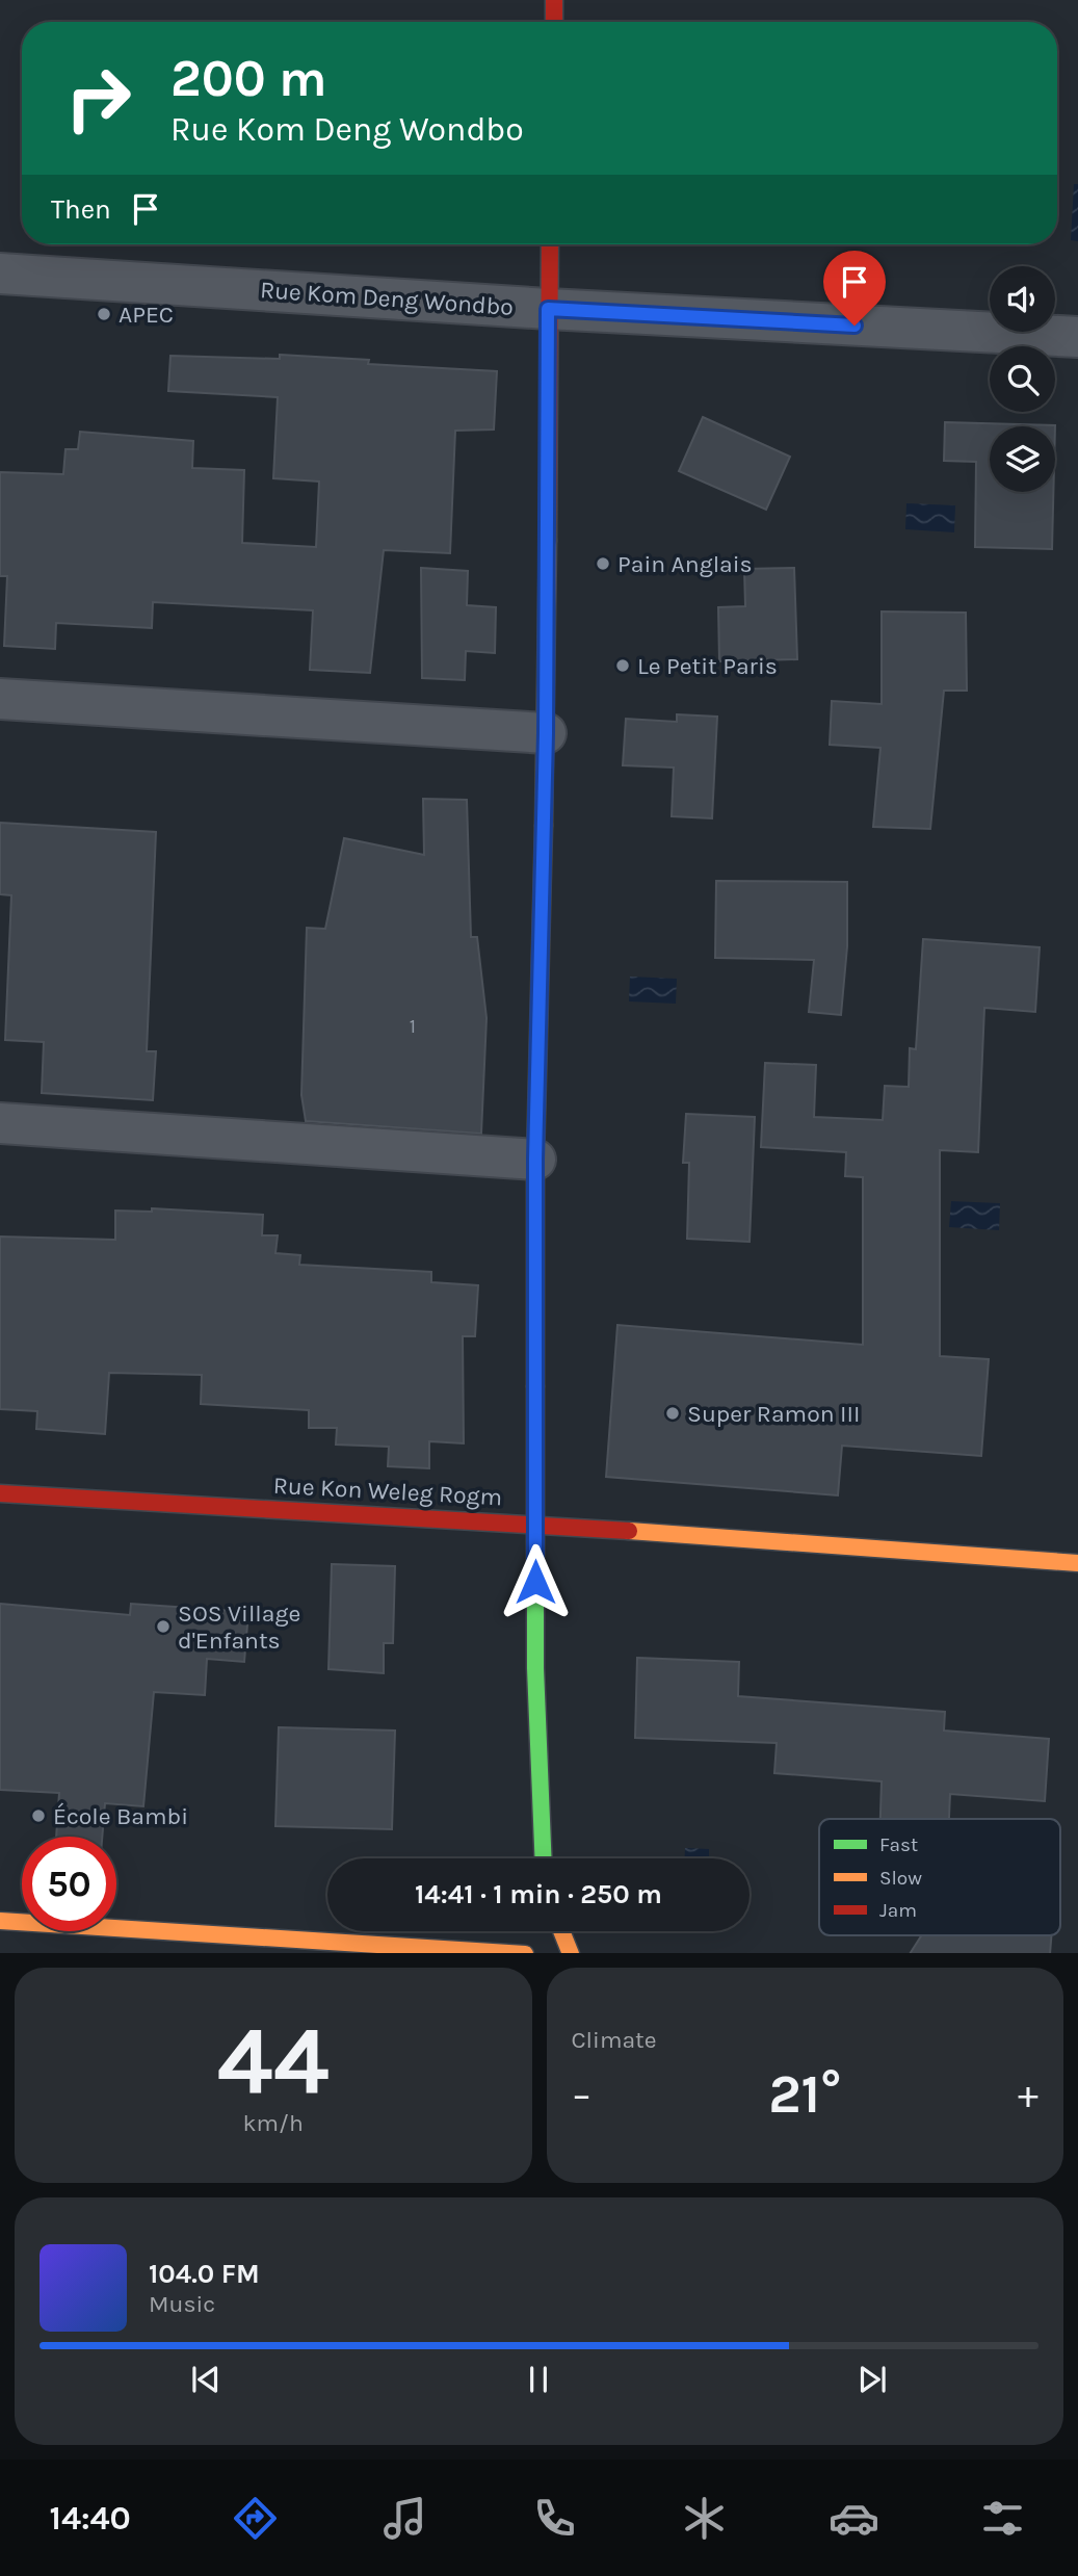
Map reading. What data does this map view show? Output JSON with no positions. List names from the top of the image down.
{
  "streets": {
    "main road": ["Rue Kon Weleg Rogm"],
    "street": ["Rue Kom Deng Wondbo"]
  },
  "places": [
    "APEC",
    "Pain Anglais",
    "Le Petit Paris",
    "Super Ramon III",
    "SOS Village d'Enfants",
    "École Bambi"
  ],
  "house_numbers": ["1"],
  "legend": ["Fast", "Slow", "Jam"],
  "page": {
    "turn": ["200 m", "Rue Kom Deng Wondbo"],
    "then": "Then",
    "limit": "50",
    "trip": "14:41 · 1 min · 250 m",
    "tile": [
      ["44", "km/h"],
      "Climate"
    ],
    "heat": ["−", "21°", "+"],
    "song": ["104.0 FM", "Music"],
    "tabs": "14:40"
  }
}
